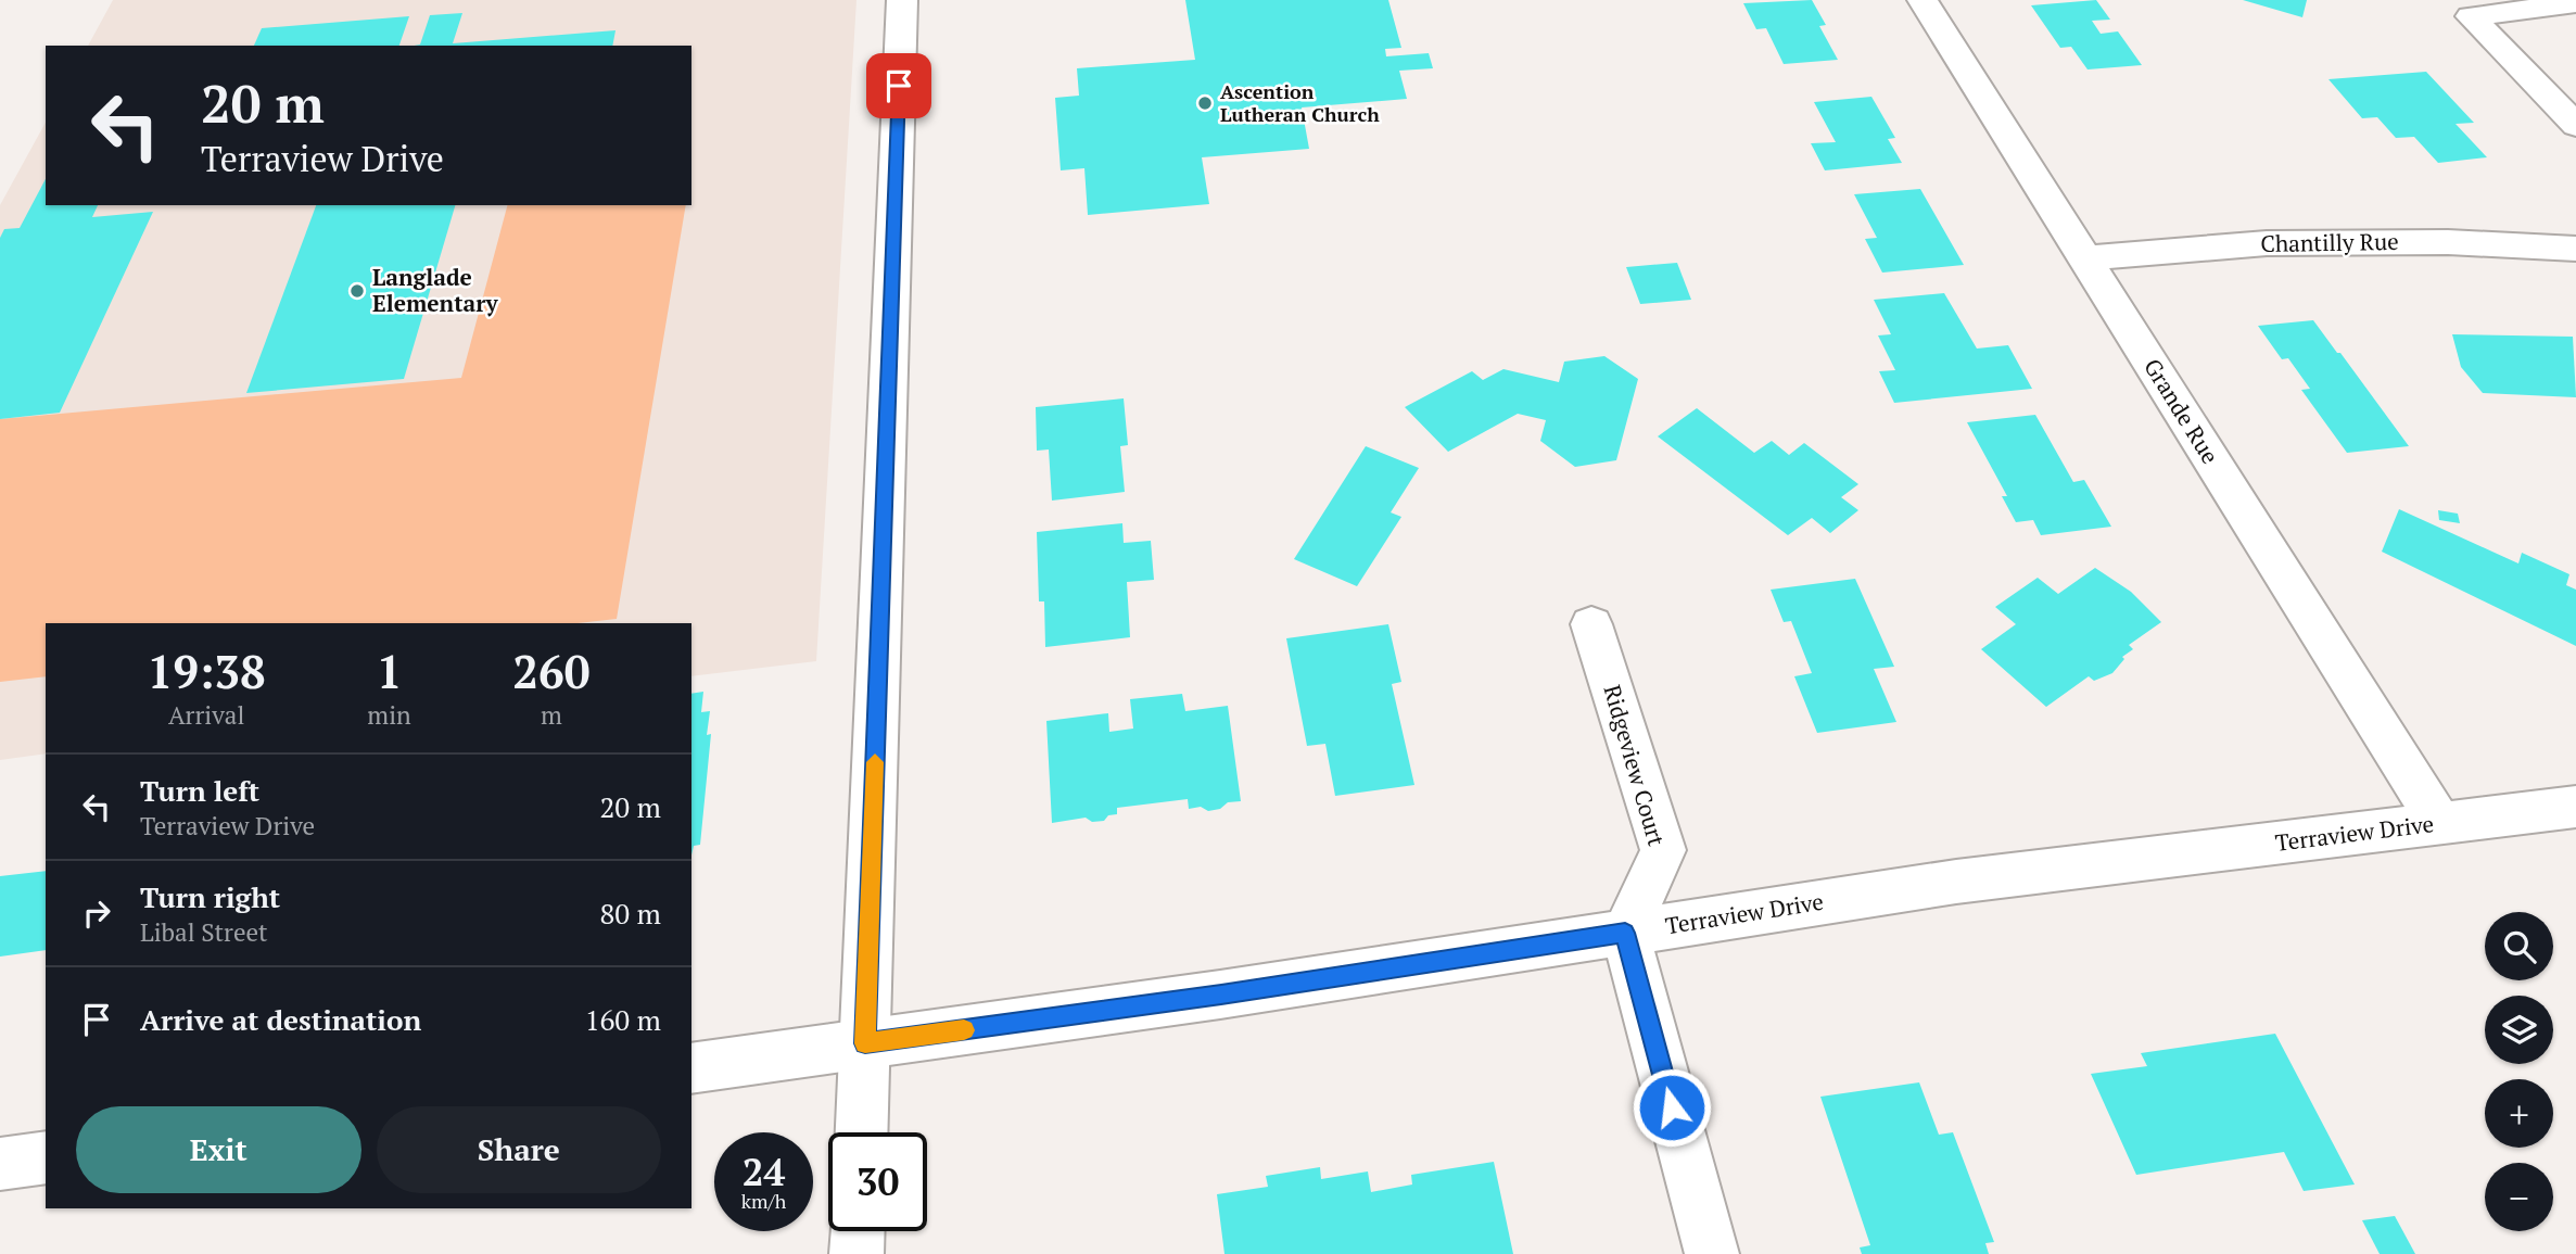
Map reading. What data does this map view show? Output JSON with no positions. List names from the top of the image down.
{
  "streets": {
    "street": [
      "Chantilly Rue",
      "Grande Rue",
      "Ridgeview Court",
      "Terraview Drive"
    ]
  },
  "crossings": [
    ["Chantilly Rue", "Grande Rue"],
    ["Grande Rue", "Terraview Drive"],
    ["Ridgeview Court", "Terraview Drive"]
  ],
  "places": ["Ascention Lutheran Church", "Langlade Elementary"],
  "page": {
    "turn": ["20 m", "Terraview Drive"],
    "eta": [
      "19:38",
      "Arrival",
      "1",
      "min",
      "260",
      "m"
    ],
    "list": [
      {
        "name": "Turn left",
        "note": "Terraview Drive",
        "value": "20 m"
      },
      {
        "name": "Turn right",
        "note": "Libal Street",
        "value": "80 m"
      },
      {
        "name": "Arrive at destination",
        "value": "160 m"
      }
    ],
    "map_buttons": ["+", "−"],
    "buttons": ["Exit", "Share"],
    "speed": "24 km/h",
    "limit": "30"
  }
}
